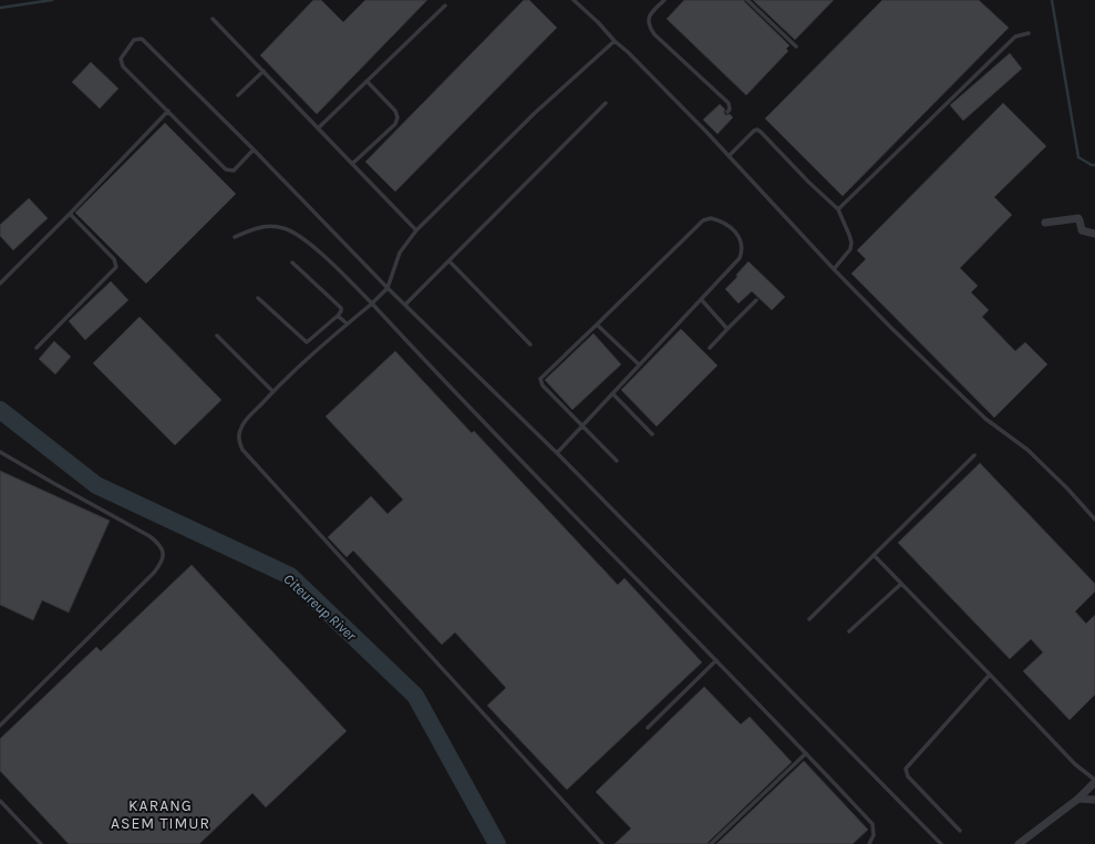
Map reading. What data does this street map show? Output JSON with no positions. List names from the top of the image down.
{
  "districts": ["KARANG ASEM TIMUR"],
  "water": ["Citeureup River"]
}
